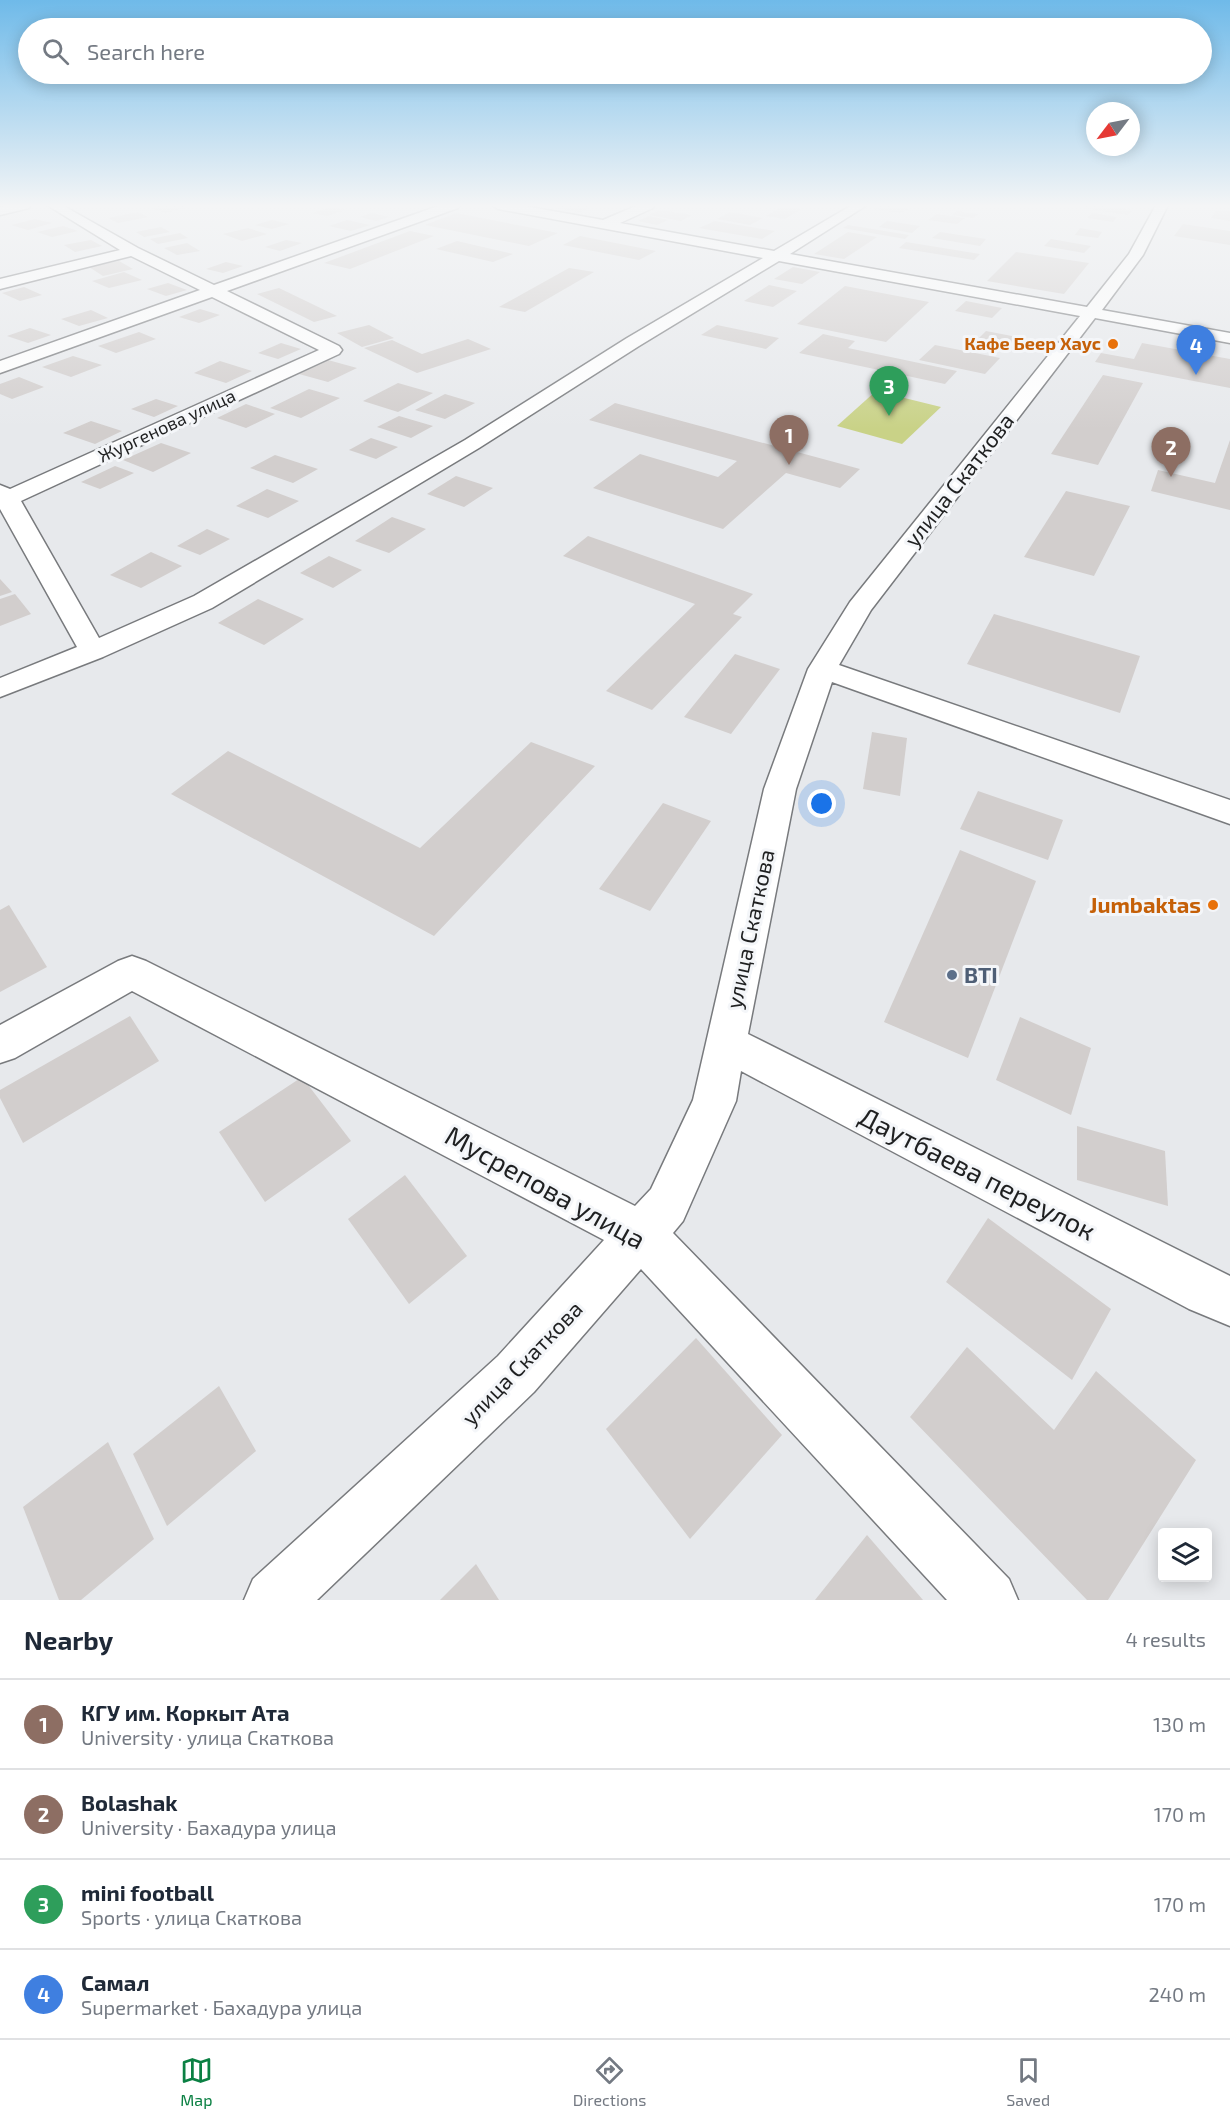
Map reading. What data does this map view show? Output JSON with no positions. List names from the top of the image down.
{
  "streets": {
    "street": [
      "Жургенова улица",
      "улица Скаткова",
      "Даутбаева переулок",
      "Мусрепова улица"
    ]
  },
  "crossings": [
    ["улица Скаткова", "Даутбаева переулок"],
    ["улица Скаткова", "Мусрепова улица"]
  ],
  "places": ["Кафе Беер Хаус", "Jumbaktas", "BTI"],
  "north": "bottom left",
  "page": {
    "search": "Search here",
    "pins": [
      "4",
      "3",
      "1",
      "2"
    ],
    "heading": ["Nearby", "4 results"],
    "list": [
      {
        "mark": "1",
        "name": "КГУ им. Коркыт Ата",
        "note": "University · улица Скаткова",
        "value": "130 m"
      },
      {
        "mark": "2",
        "name": "Bolashak",
        "note": "University · Бахадура улица",
        "value": "170 m"
      },
      {
        "mark": "3",
        "name": "mini football",
        "note": "Sports · улица Скаткова",
        "value": "170 m"
      },
      {
        "mark": "4",
        "name": "Самал",
        "note": "Supermarket · Бахадура улица",
        "value": "240 m"
      }
    ],
    "nav": ["Map", "Directions", "Saved"]
  }
}
